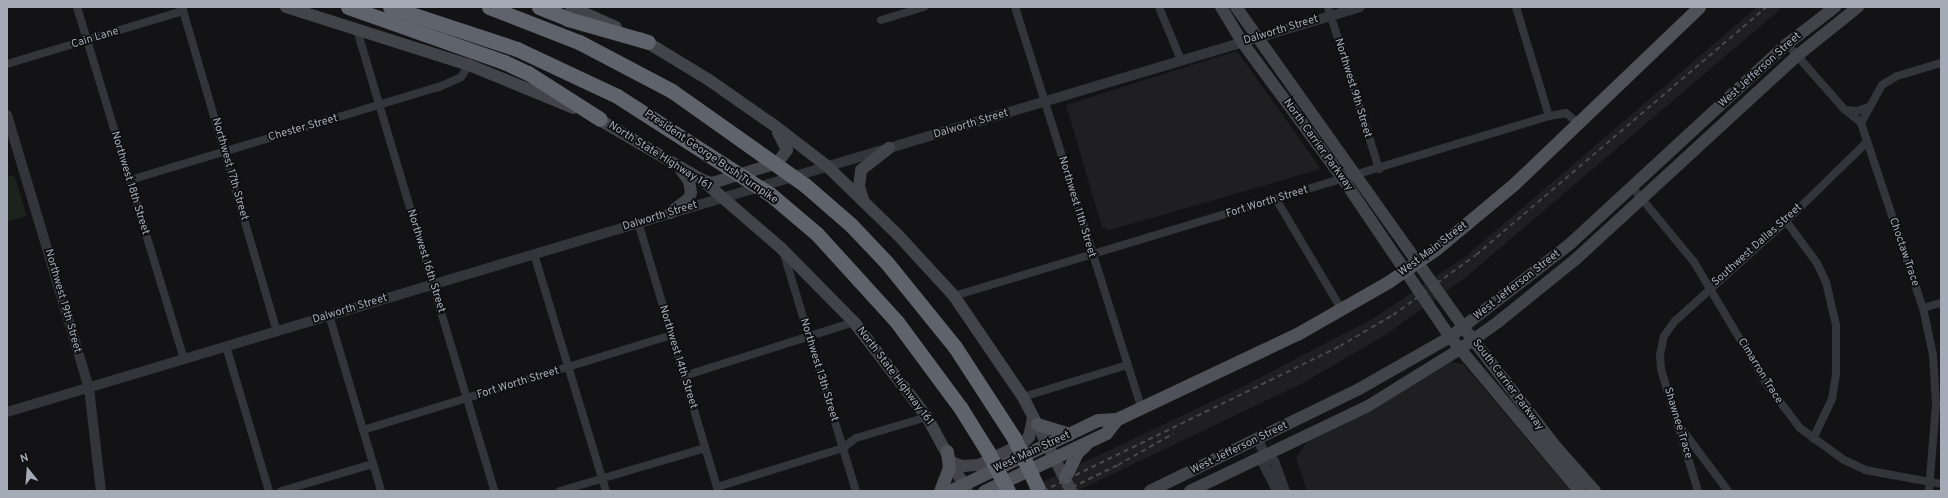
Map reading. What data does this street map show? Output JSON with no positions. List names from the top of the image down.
{
  "streets": {
    "highway": ["President George Bush Turnpike"],
    "main road": [
      "West Jefferson Street",
      "North Carrier Parkway",
      "North State Highway 161",
      "West Main Street",
      "South Carrier Parkway"
    ],
    "street": [
      "Dalworth Street",
      "Cain Lane",
      "Northwest 9th Street",
      "Chester Street",
      "Northwest 17th Street",
      "Northwest 18th Street",
      "Fort Worth Street",
      "Northwest 11th Street",
      "Southwest Dallas Street",
      "Choctaw Trace",
      "Northwest 16th Street",
      "Northwest 19th Street",
      "Northwest 14th Street",
      "Northwest 13th Street",
      "Cimarron Trace",
      "Shawnee Trace"
    ]
  },
  "crossings": [
    ["Dalworth Street", "Northwest 9th Street"],
    ["Dalworth Street", "North Carrier Parkway"],
    ["Dalworth Street", "North State Highway 161"],
    ["Dalworth Street", "Northwest 17th Street"],
    ["Dalworth Street", "Northwest 18th Street"],
    ["Dalworth Street", "Northwest 11th Street"],
    ["Dalworth Street", "Northwest 16th Street"],
    ["Dalworth Street", "Northwest 19th Street"],
    ["Dalworth Street", "Northwest 14th Street"],
    ["Cain Lane", "Northwest 17th Street"],
    ["Cain Lane", "Northwest 18th Street"],
    ["West Jefferson Street", "Cimarron Trace"],
    ["West Jefferson Street", "South Carrier Parkway"],
    ["Northwest 9th Street", "Fort Worth Street"],
    ["Chester Street", "North State Highway 161"],
    ["Chester Street", "Northwest 17th Street"],
    ["Chester Street", "Northwest 18th Street"],
    ["Chester Street", "Northwest 16th Street"],
    ["North Carrier Parkway", "Fort Worth Street"],
    ["North Carrier Parkway", "South Carrier Parkway"],
    ["North State Highway 161", "West Main Street"],
    ["North State Highway 161", "Northwest 16th Street"],
    ["North State Highway 161", "Northwest 13th Street"],
    ["Fort Worth Street", "Northwest 11th Street"],
    ["Fort Worth Street", "West Main Street"],
    ["Fort Worth Street", "Northwest 16th Street"],
    ["Fort Worth Street", "Northwest 14th Street"],
    ["Northwest 11th Street", "West Main Street"],
    ["Southwest Dallas Street", "Choctaw Trace"],
    ["Southwest Dallas Street", "Cimarron Trace"],
    ["Southwest Dallas Street", "Shawnee Trace"],
    ["Choctaw Trace", "Cimarron Trace"]
  ],
  "north": "top"
}
